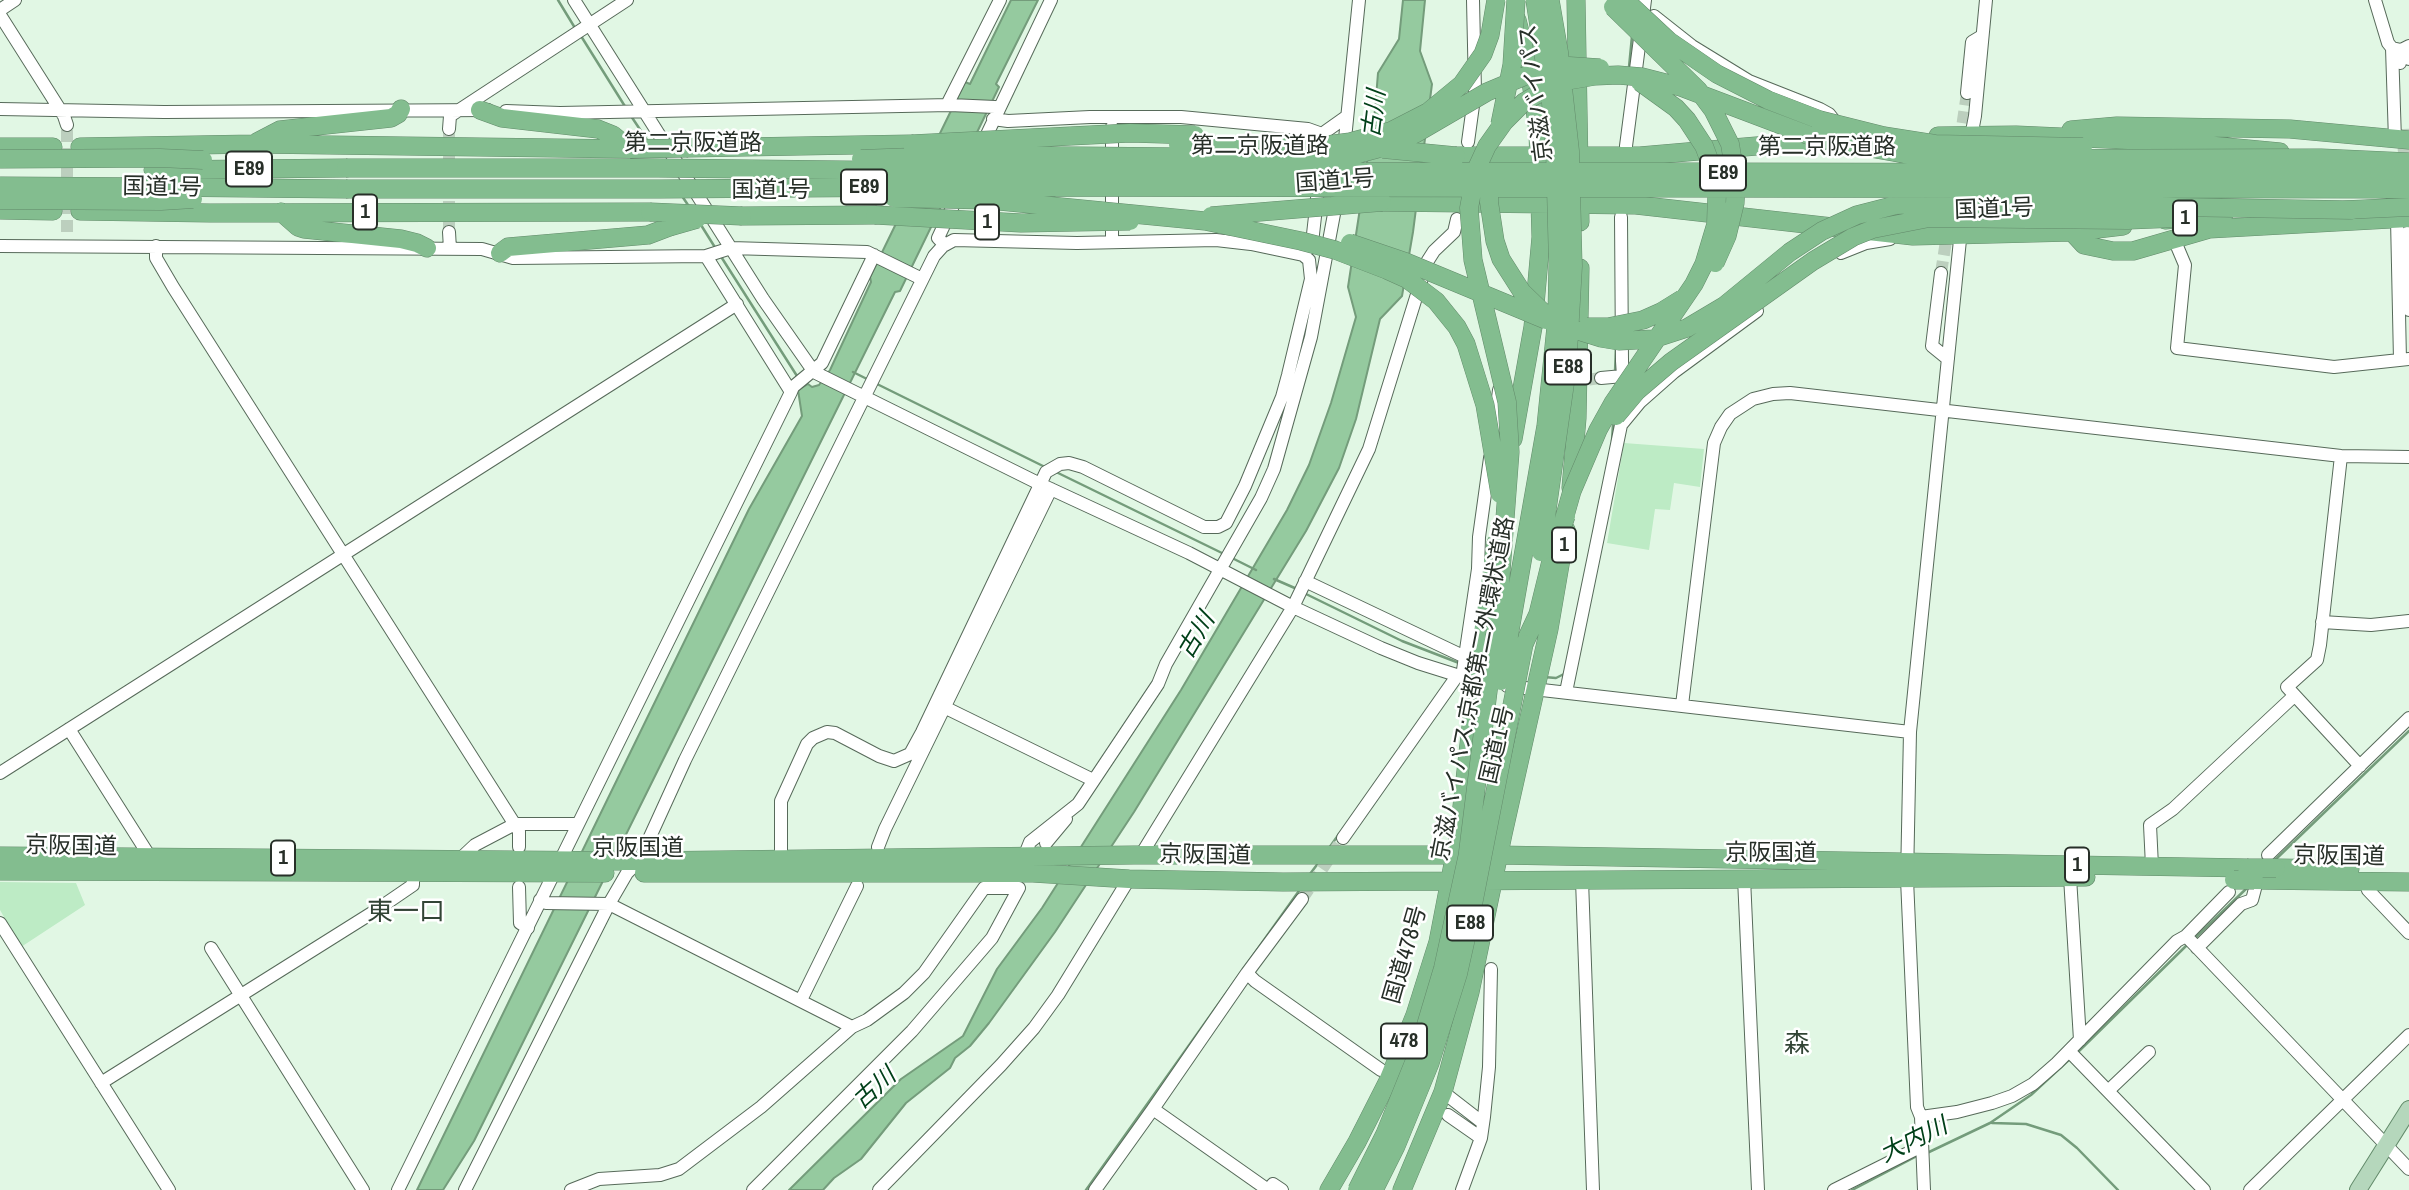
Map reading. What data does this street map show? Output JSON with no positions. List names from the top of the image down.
{
  "streets": {
    "highway": [
      "京滋バイパス",
      "第二京阪道路",
      "E89",
      "国道1号",
      "1",
      "E88",
      "京滋バイパス;京都第二外環状道路",
      "京阪国道",
      "国道478号",
      "478"
    ]
  },
  "crossings": [
    ["京滋バイパス", "国道1号"],
    ["京滋バイパス", "京滋バイパス;京都第二外環状道路"],
    ["国道1号", "京滋バイパス;京都第二外環状道路"],
    ["国道1号", "京阪国道"],
    ["国道1号", "国道478号"],
    ["国道1号", "478"],
    ["京滋バイパス;京都第二外環状道路", "京阪国道"],
    ["京阪国道", "国道478号"],
    ["京阪国道", "478"]
  ],
  "districts": ["東一口", "森"],
  "water": ["古川", "大内川"]
}
